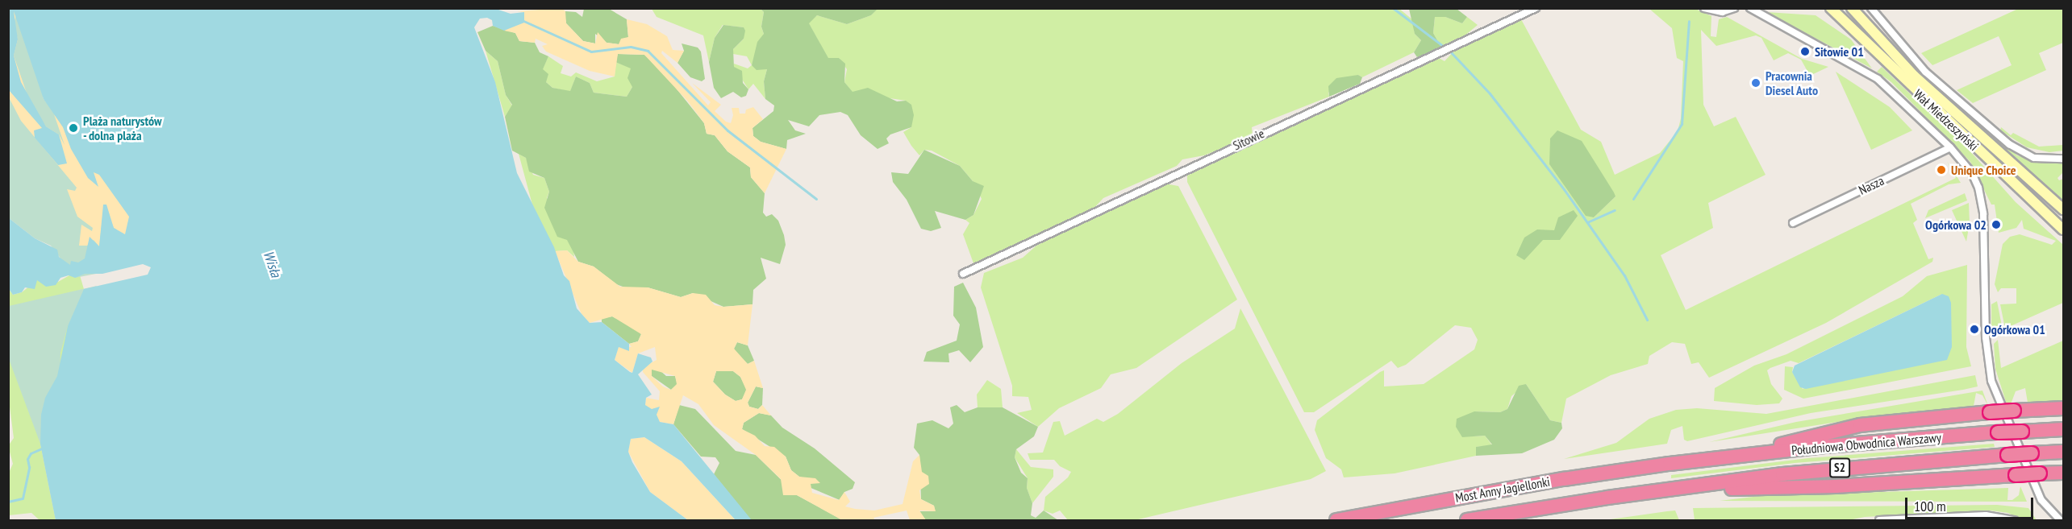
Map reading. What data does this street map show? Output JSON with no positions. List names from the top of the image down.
{
  "streets": {
    "highway": ["Południowa Obwodnica Warszawy", "S2", "Most Anny Jagiellonki"],
    "main road": ["Wał Miedzeszyński"],
    "street": ["Sitowie", "Nasza"]
  },
  "crossings": [
    ["Południowa Obwodnica Warszawy", "Most Anny Jagiellonki"]
  ],
  "water": ["Wisła"],
  "places": [
    "Sitowie 01",
    "Pracownia Diesel Auto",
    "Plaża naturystów - dolna plaża",
    "Unique Choice",
    "Ogórkowa 02",
    "Ogórkowa 01"
  ],
  "scale_bar": "100 m"
}
